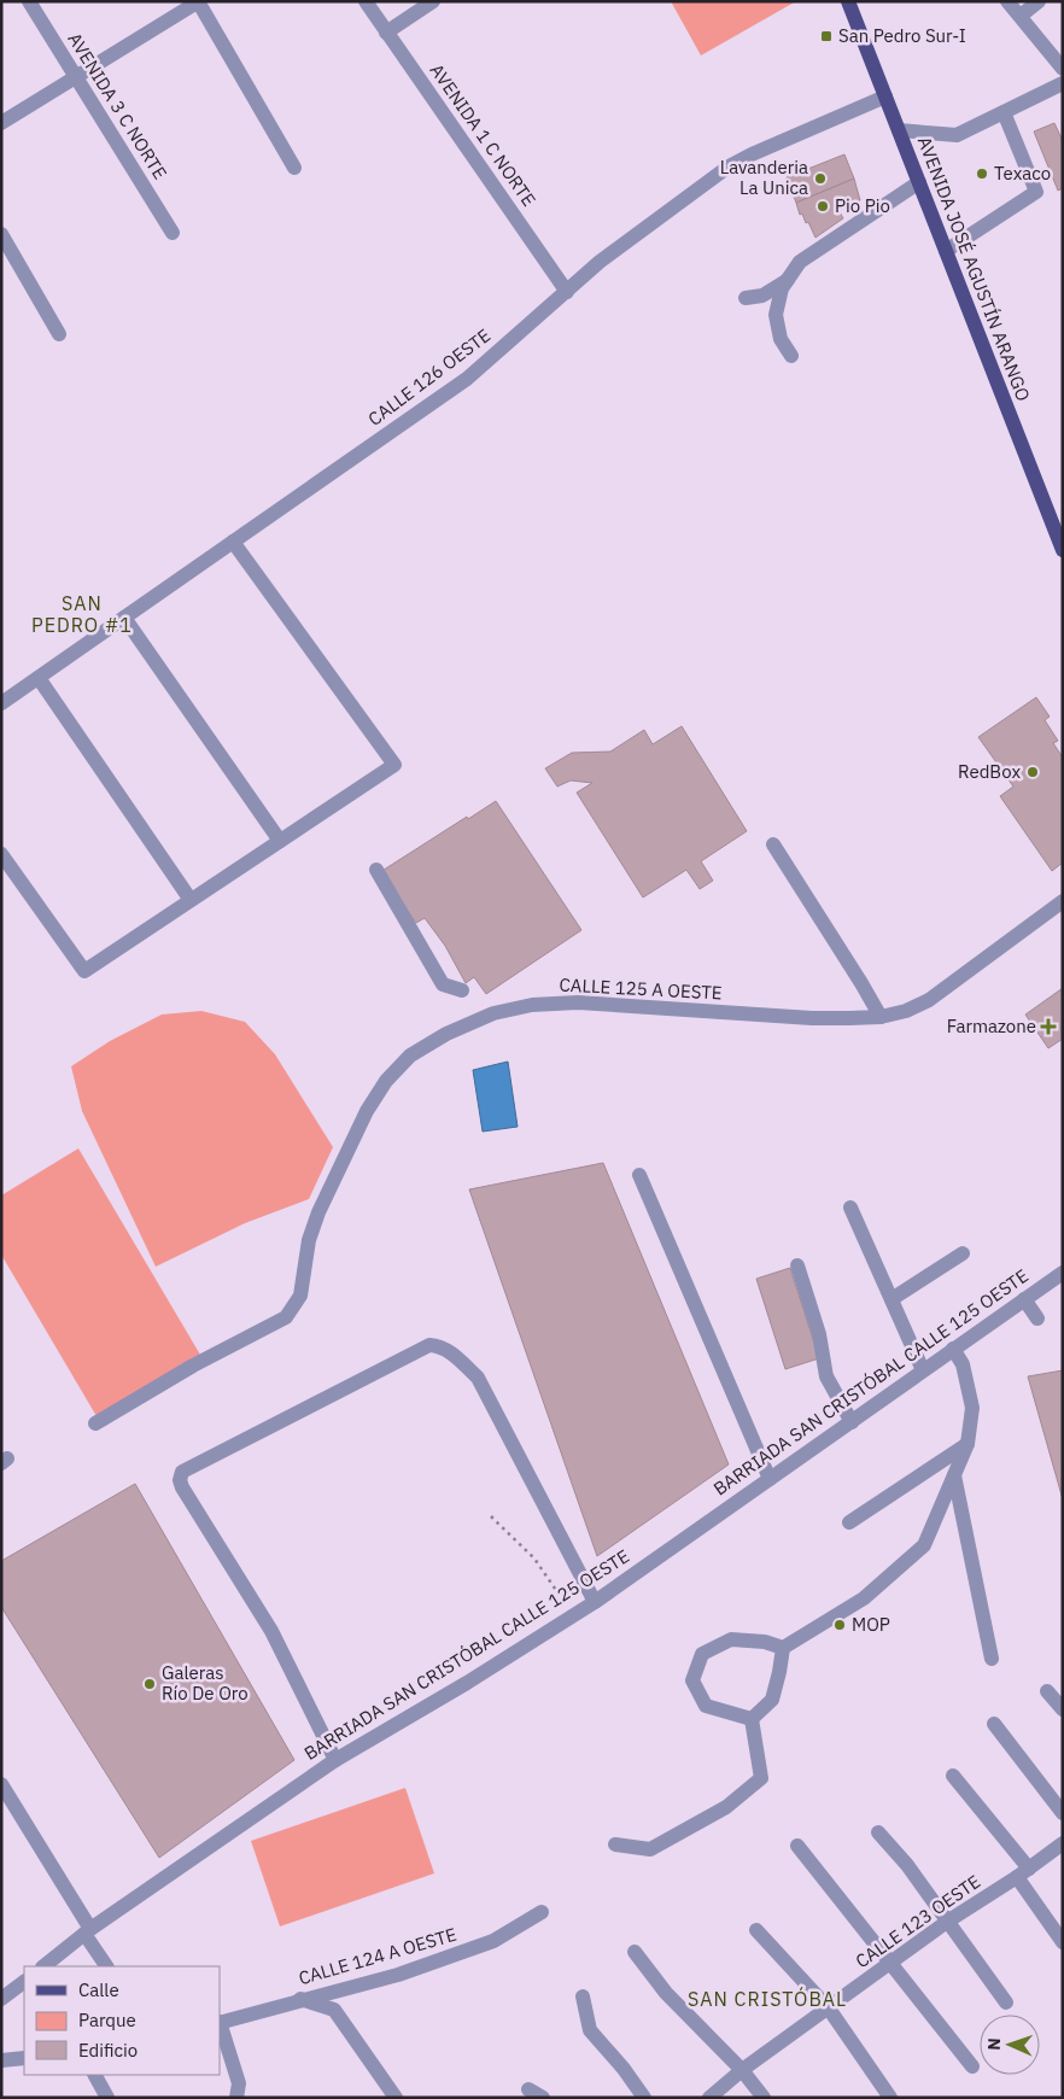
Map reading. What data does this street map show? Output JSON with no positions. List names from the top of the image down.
{
  "streets": {
    "main road": ["AVENIDA JOSÉ AGUSTÍN ARANGO"],
    "street": [
      "AVENIDA 3 C NORTE",
      "AVENIDA 1 C NORTE",
      "CALLE 126 OESTE",
      "CALLE 125 A OESTE",
      "BARRIADA SAN CRISTÓBAL CALLE 125 OESTE",
      "CALLE 123 OESTE",
      "CALLE 124 A OESTE"
    ]
  },
  "crossings": [
    ["AVENIDA 1 C NORTE", "CALLE 126 OESTE"],
    ["AVENIDA JOSÉ AGUSTÍN ARANGO", "CALLE 126 OESTE"]
  ],
  "districts": ["SAN PEDRO #1", "SAN CRISTÓBAL"],
  "places": {
    "transit": ["San Pedro Sur-I"],
    "other": [
      "Texaco",
      "Lavanderia La Unica",
      "Pio Pio",
      "RedBox",
      "MOP",
      "Galeras Río De Oro"
    ],
    "health": ["Farmazone"]
  },
  "legend": ["Calle", "Parque", "Edificio"],
  "north": "left"
}
